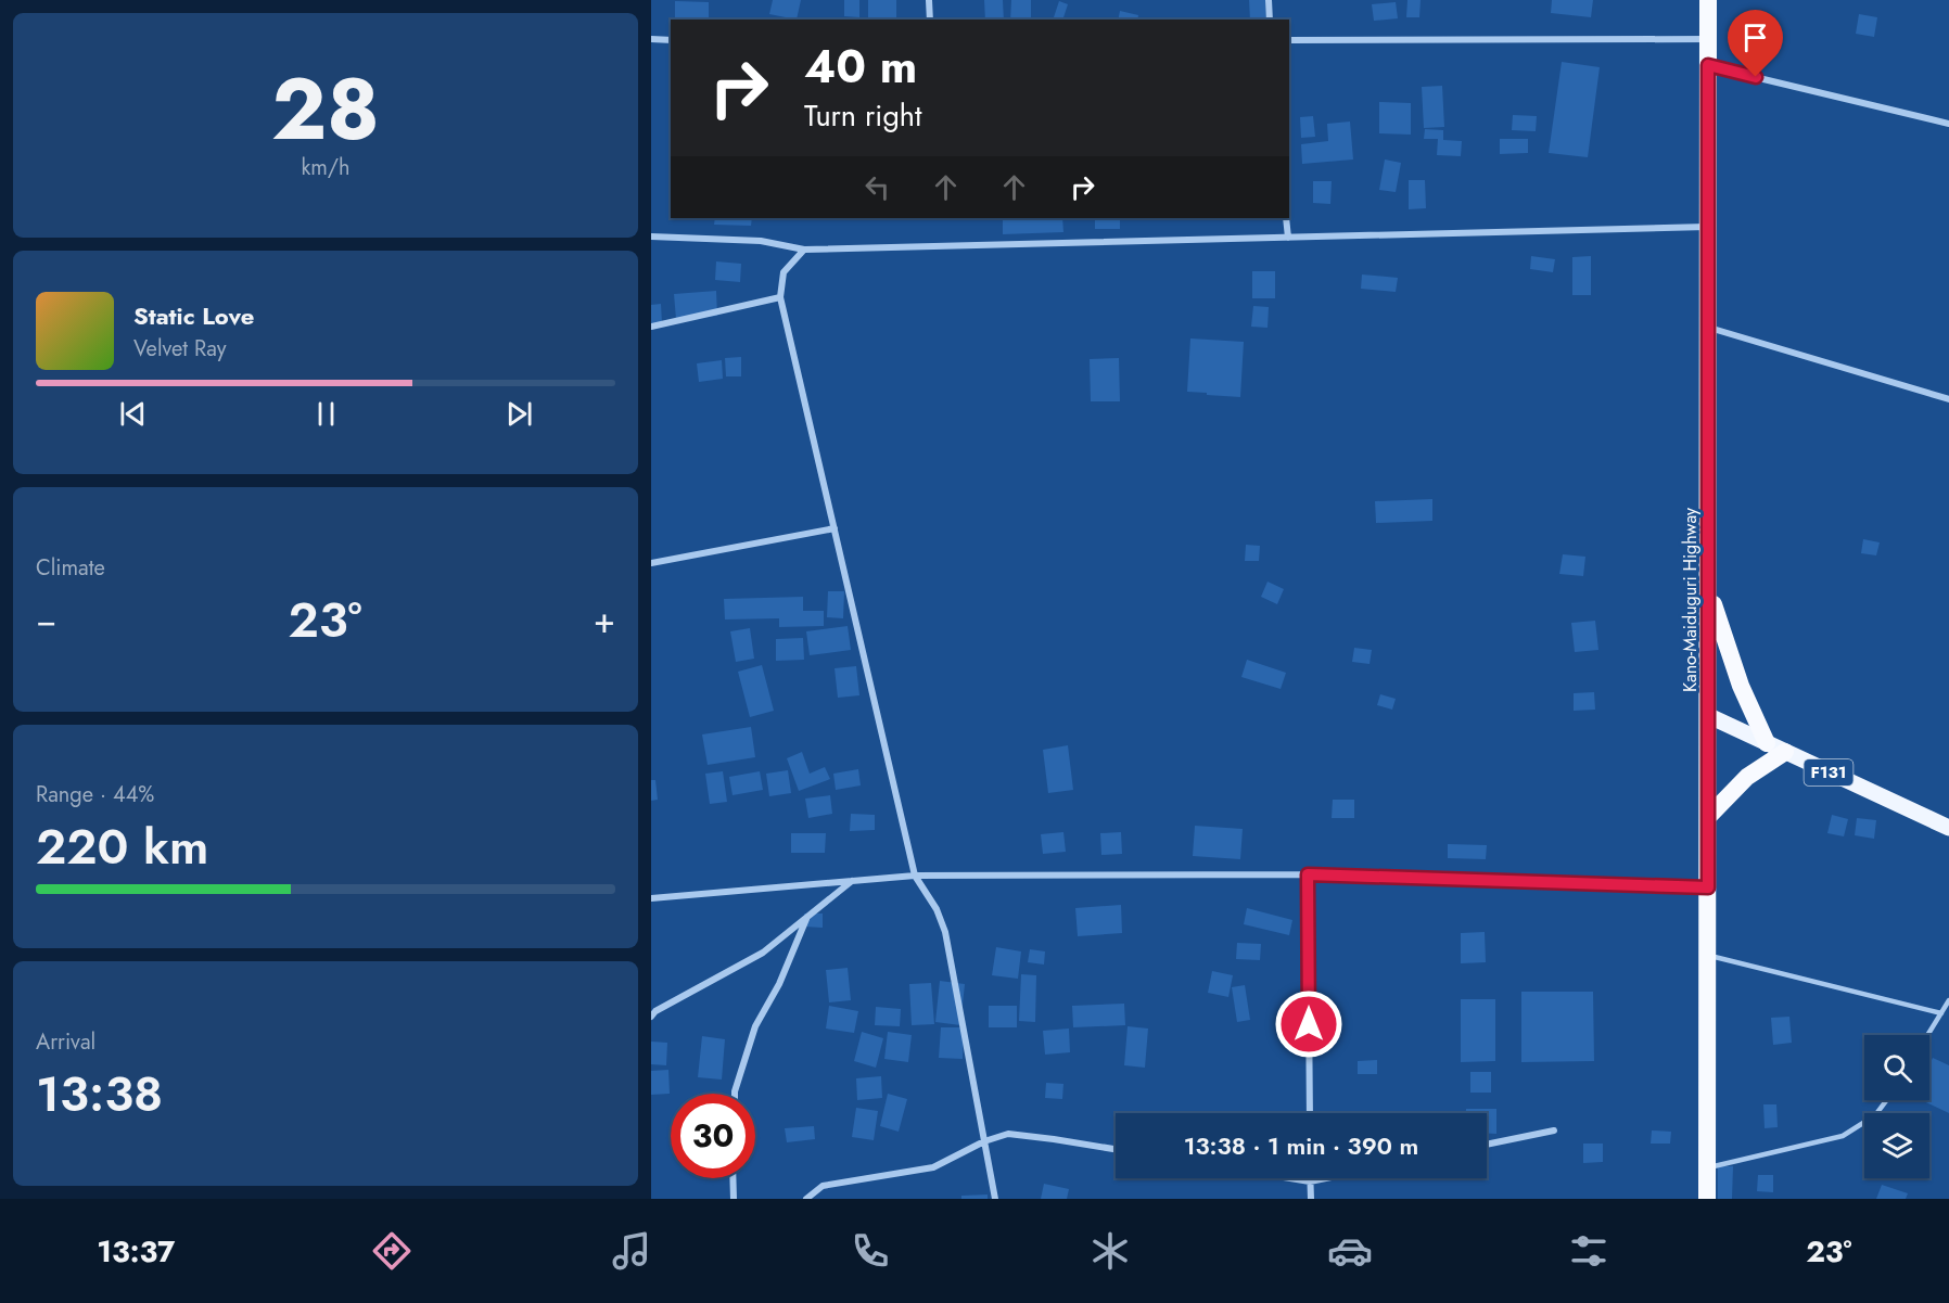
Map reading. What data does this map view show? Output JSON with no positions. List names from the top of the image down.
{
  "streets": {
    "highway": ["Kano-Maiduguri Highway"],
    "main road": ["F131"]
  },
  "crossings": [
    ["Kano-Maiduguri Highway", "F131"]
  ],
  "page": {
    "tile": [
      ["28", "km/h"],
      "Climate",
      ["Range · 44%", "220 km"],
      ["Arrival", "13:38"]
    ],
    "turn": ["40 m", "Turn right"],
    "song": ["Static Love", "Velvet Ray"],
    "heat": ["−", "23°", "+"],
    "limit": "30",
    "trip": "13:38 · 1 min · 390 m",
    "tabs": ["13:37", "23°"]
  }
}
